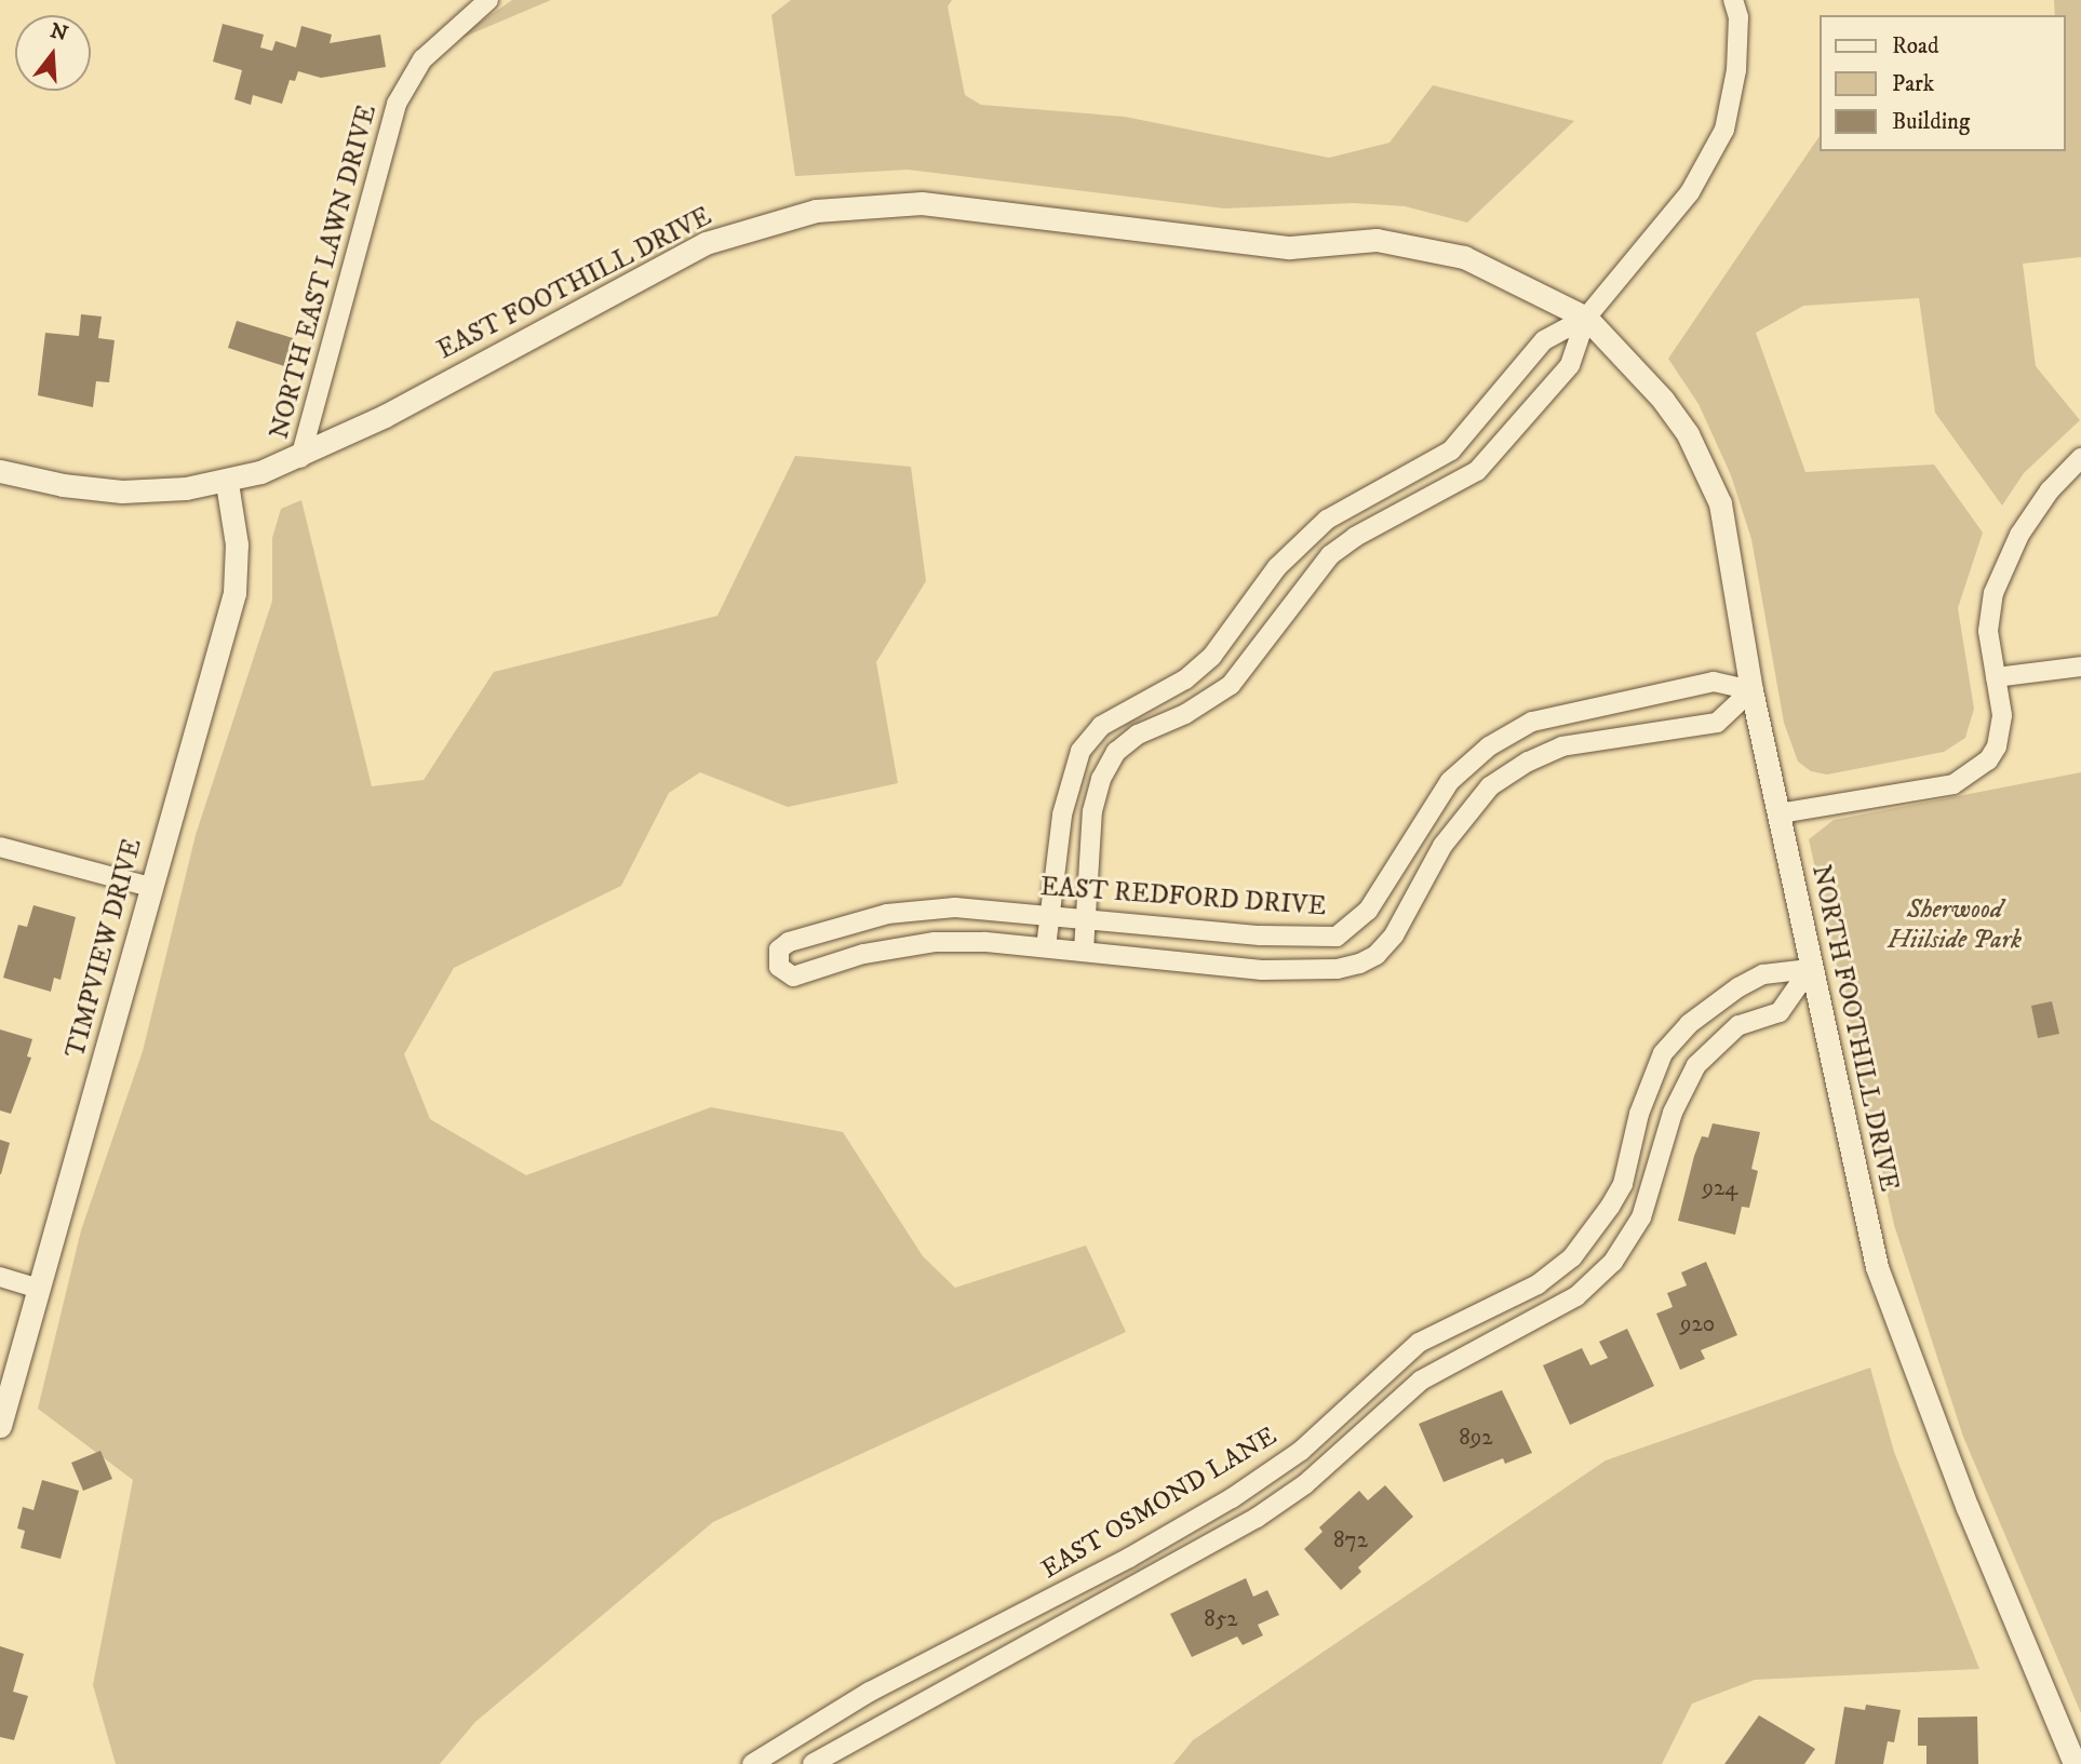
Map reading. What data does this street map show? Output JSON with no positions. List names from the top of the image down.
{
  "streets": {
    "street": [
      "NORTH EAST LAWN DRIVE",
      "EAST FOOTHILL DRIVE",
      "EAST REDFORD DRIVE",
      "TIMPVIEW DRIVE",
      "NORTH FOOTHILL DRIVE",
      "EAST OSMOND LANE"
    ]
  },
  "crossings": [
    ["NORTH EAST LAWN DRIVE", "EAST FOOTHILL DRIVE"],
    ["EAST FOOTHILL DRIVE", "TIMPVIEW DRIVE"],
    ["EAST FOOTHILL DRIVE", "NORTH FOOTHILL DRIVE"],
    ["EAST REDFORD DRIVE", "NORTH FOOTHILL DRIVE"],
    ["NORTH FOOTHILL DRIVE", "EAST OSMOND LANE"]
  ],
  "parks": ["Sherwood Hiilside Park"],
  "house_numbers": [
    "924",
    "920",
    "892",
    "872",
    "852"
  ],
  "legend": ["Road", "Park", "Building"],
  "north": "top"
}
